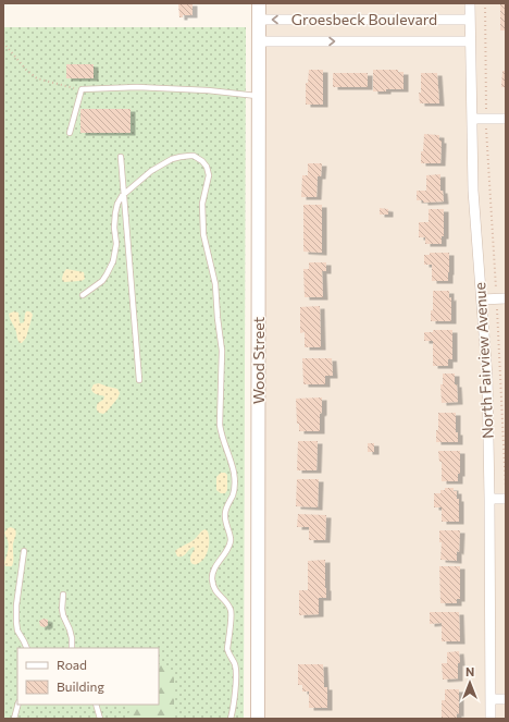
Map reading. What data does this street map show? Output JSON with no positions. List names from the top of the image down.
{
  "streets": {
    "street": ["Groesbeck Boulevard", "Wood Street", "North Fairview Avenue"]
  },
  "crossings": [
    ["Groesbeck Boulevard", "Wood Street"],
    ["Groesbeck Boulevard", "North Fairview Avenue"]
  ],
  "legend": ["Road", "Building"],
  "north": "top"
}
